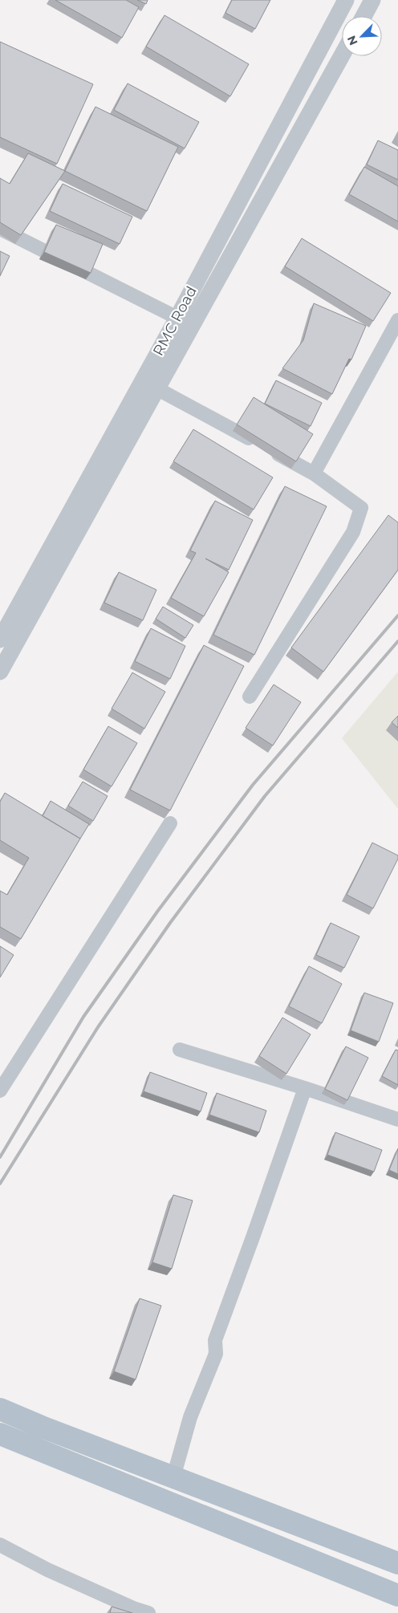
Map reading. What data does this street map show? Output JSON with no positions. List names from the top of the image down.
{
  "streets": {
    "street": ["RMC Road"]
  },
  "north": "bottom left"
}
